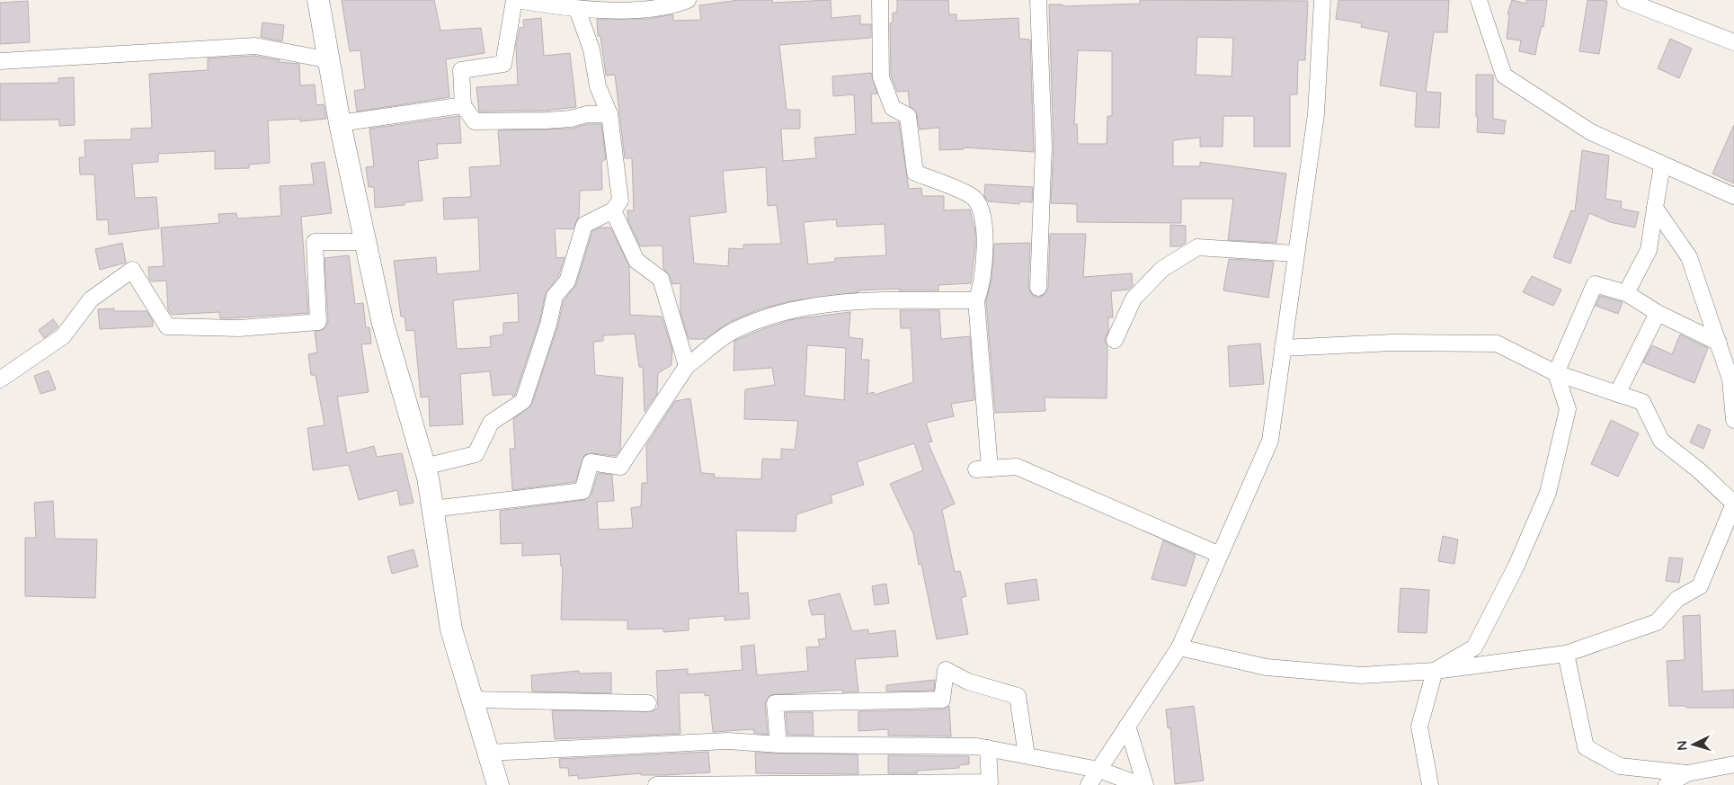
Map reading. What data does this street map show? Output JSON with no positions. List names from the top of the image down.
{
  "north": "left"
}
